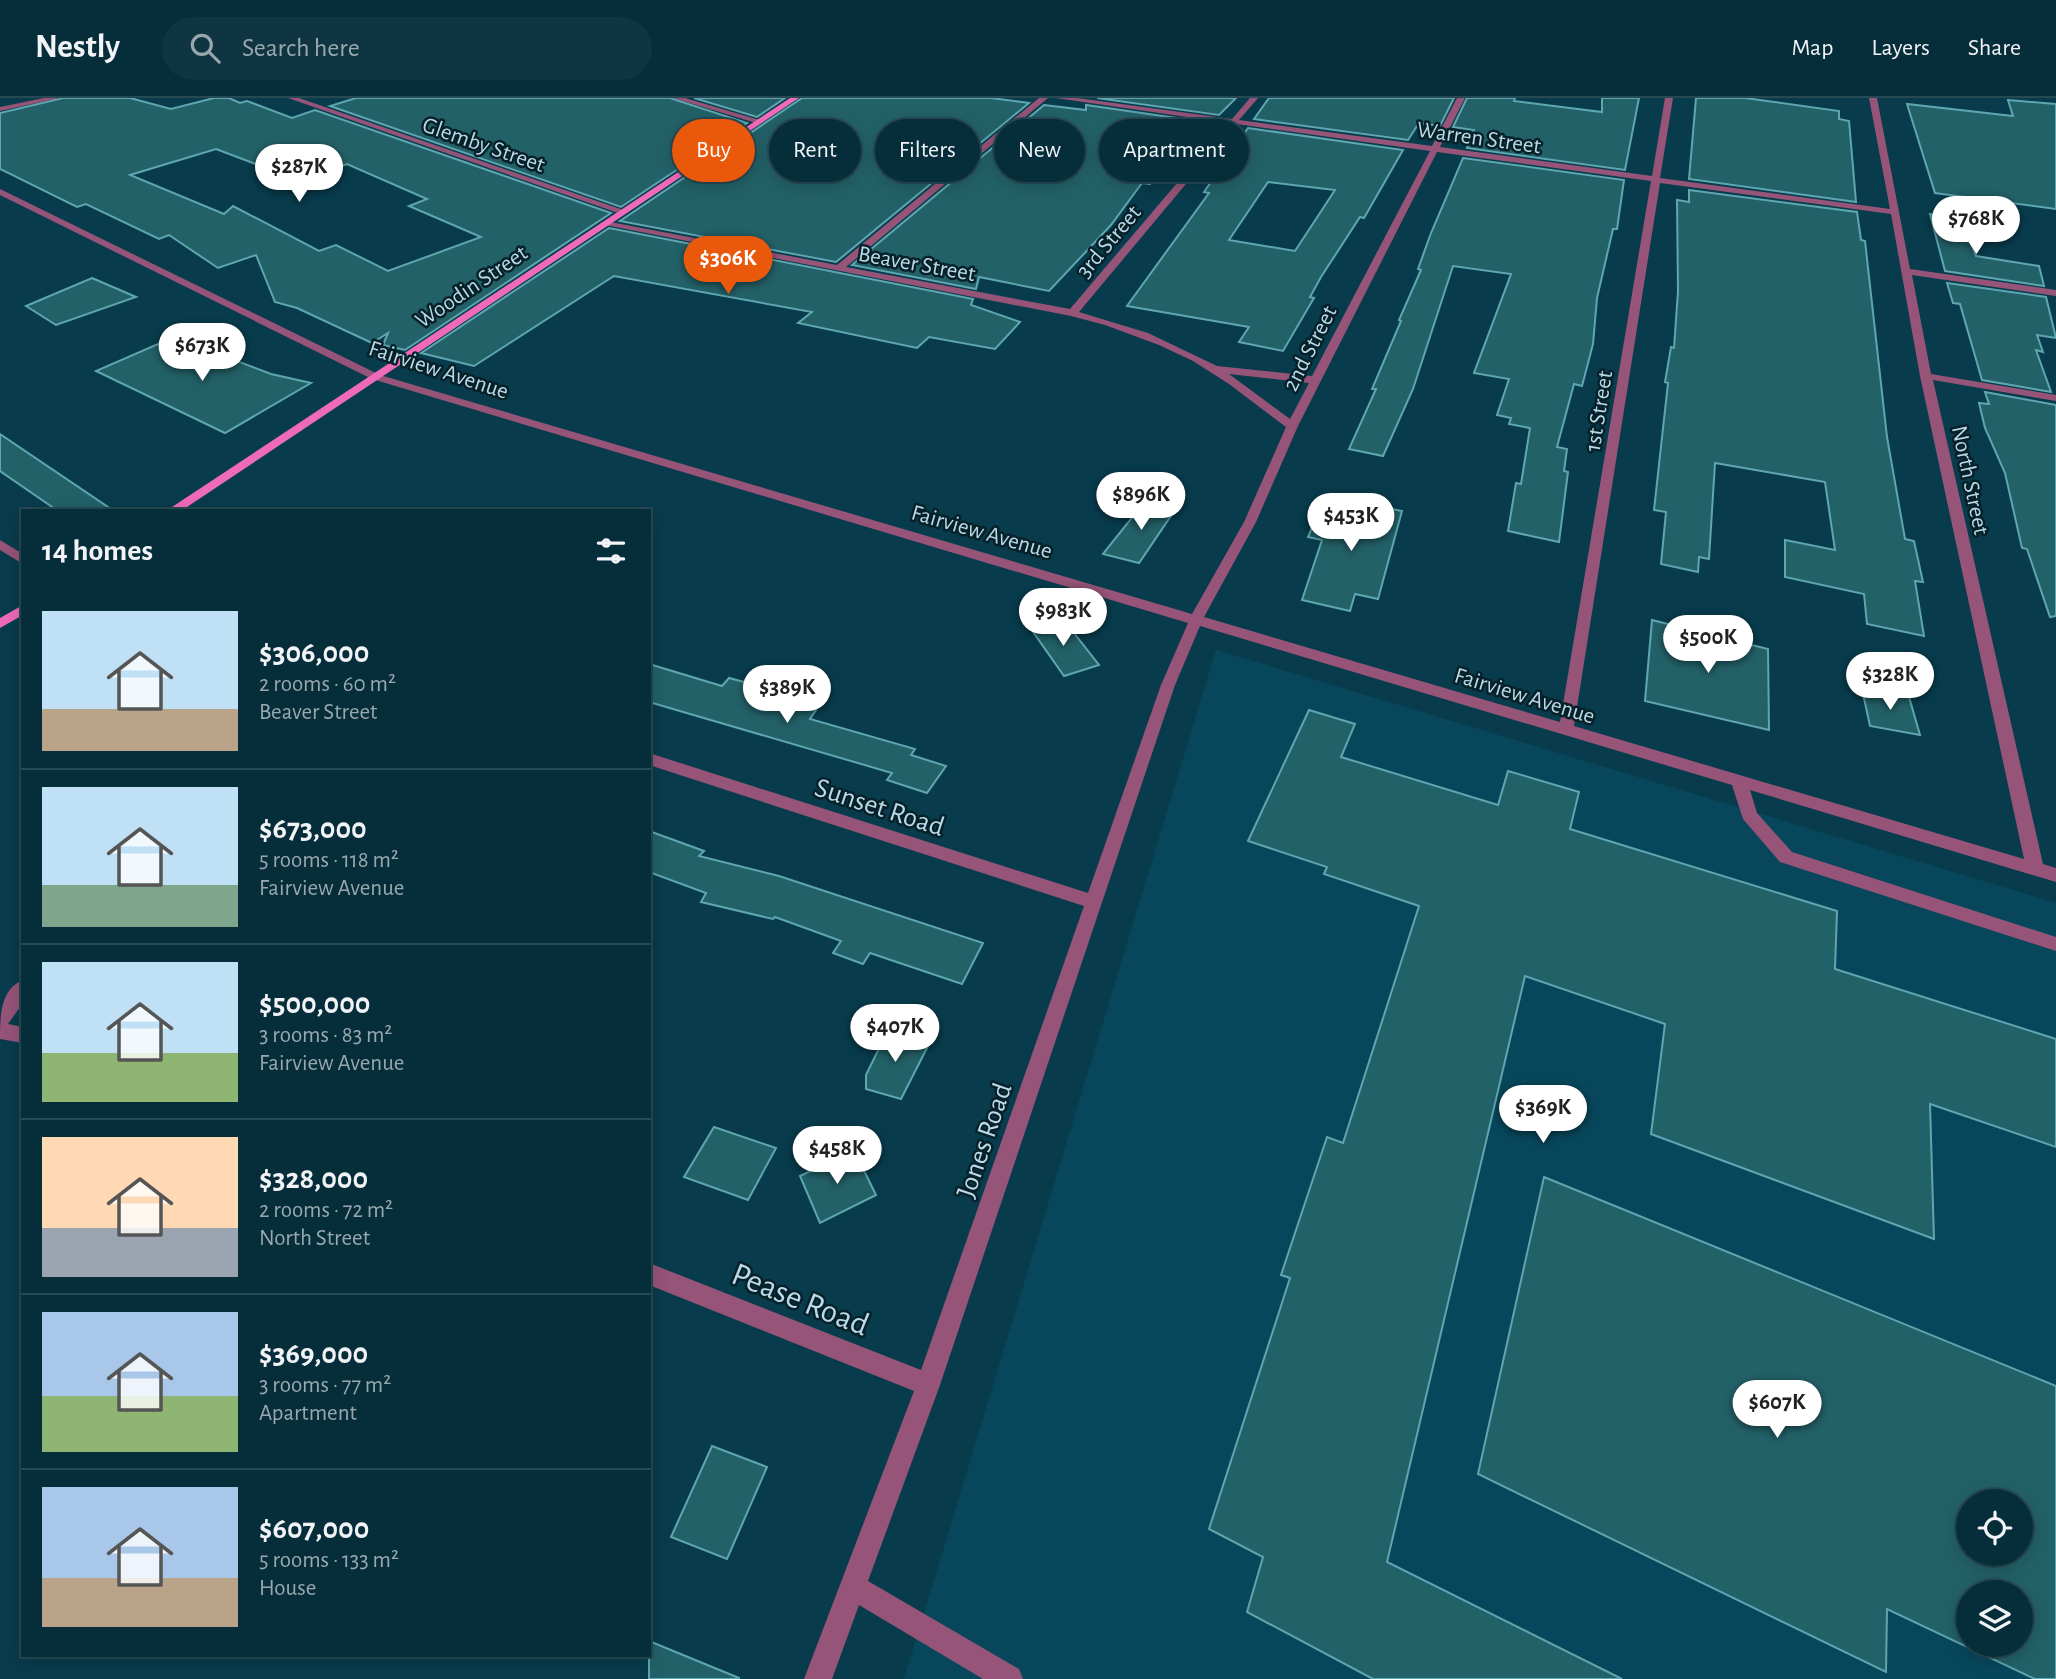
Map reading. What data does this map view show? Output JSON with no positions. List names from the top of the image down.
{
  "streets": {
    "main road": ["Woodin Street"],
    "street": [
      "Warren Street",
      "Glemby Street",
      "3rd Street",
      "Beaver Street",
      "2nd Street",
      "Fairview Avenue",
      "1st Street",
      "North Street",
      "Sunset Road",
      "Jones Road",
      "Pease Road"
    ]
  },
  "crossings": [
    ["Warren Street", "2nd Street"],
    ["Warren Street", "1st Street"],
    ["Warren Street", "North Street"],
    ["Glemby Street", "Woodin Street"],
    ["3rd Street", "Beaver Street"],
    ["Beaver Street", "Woodin Street"],
    ["Beaver Street", "2nd Street"],
    ["Woodin Street", "Fairview Avenue"],
    ["2nd Street", "Fairview Avenue"],
    ["2nd Street", "Jones Road"],
    ["Fairview Avenue", "1st Street"],
    ["Fairview Avenue", "North Street"],
    ["Fairview Avenue", "Jones Road"],
    ["Sunset Road", "Jones Road"],
    ["Jones Road", "Pease Road"]
  ],
  "page": {
    "header": "Nestly",
    "search": "Search here",
    "nav": ["Map", "Layers", "Share"],
    "chip": [
      "Buy",
      "Rent",
      "Filters",
      "New",
      "Apartment"
    ],
    "price": [
      "$287K",
      "$768K",
      "$306K",
      "$673K",
      "$896K",
      "$453K",
      "$983K",
      "$500K",
      "$328K",
      "$389K",
      "$407K",
      "$369K",
      "$458K",
      "$607K"
    ],
    "heading": "14 homes",
    "list": [
      {
        "name": "$306,000",
        "note": "2 rooms · 60 m² · Beaver Street"
      },
      {
        "name": "$673,000",
        "note": "5 rooms · 118 m² · Fairview Avenue"
      },
      {
        "name": "$500,000",
        "note": "3 rooms · 83 m² · Fairview Avenue"
      },
      {
        "name": "$328,000",
        "note": "2 rooms · 72 m² · North Street"
      },
      {
        "name": "$369,000",
        "note": "3 rooms · 77 m² · Apartment"
      },
      {
        "name": "$607,000",
        "note": "5 rooms · 133 m² · House"
      }
    ]
  }
}
